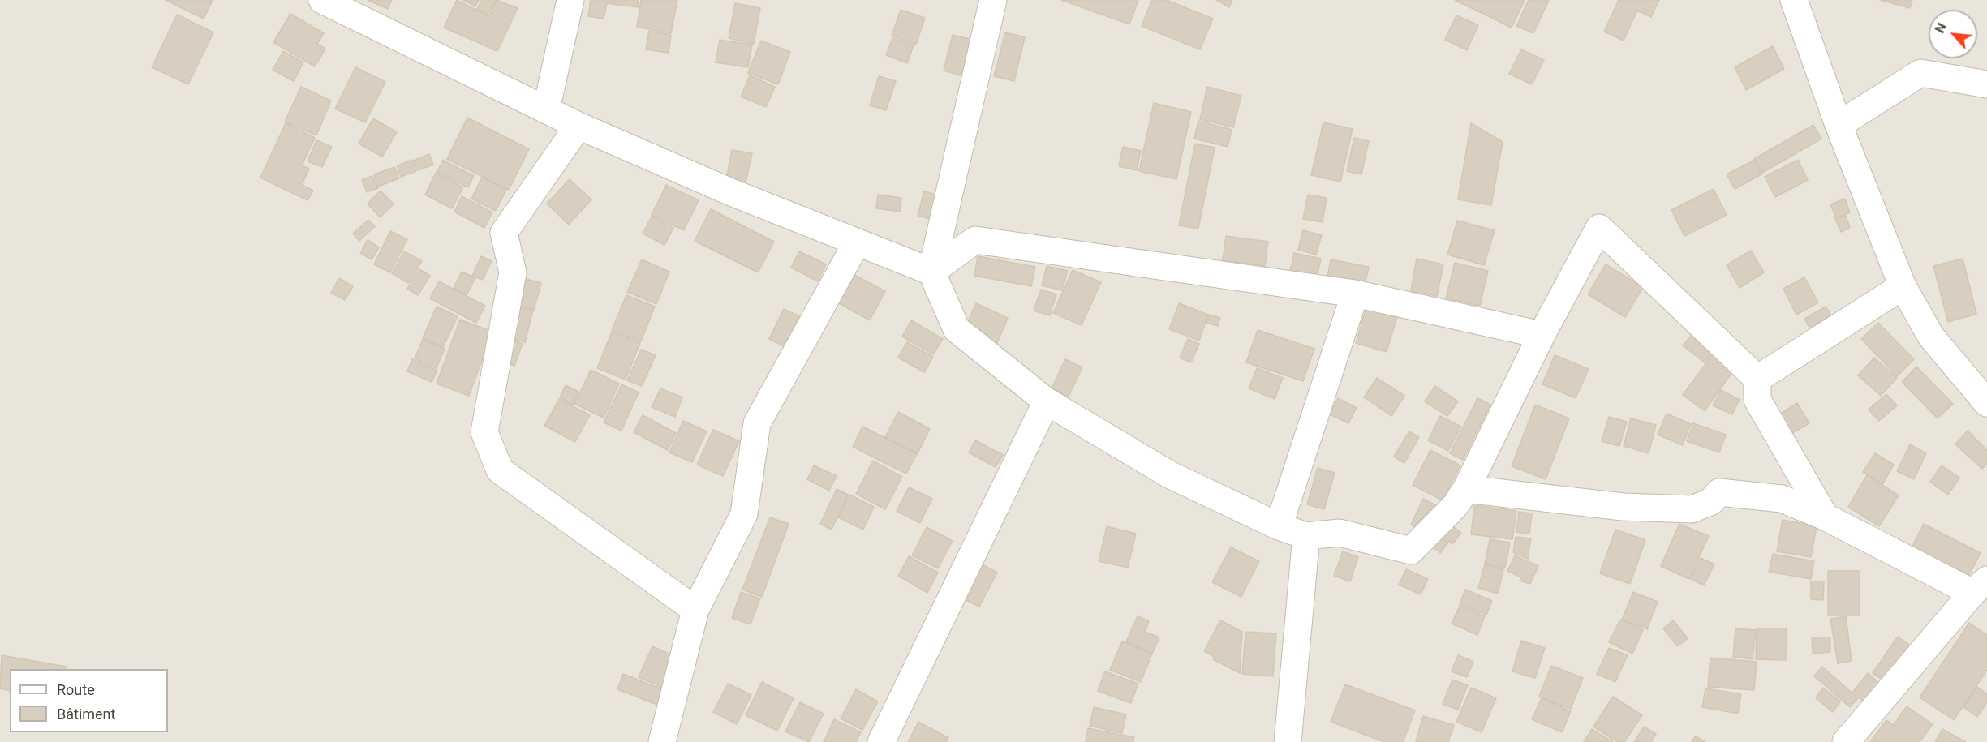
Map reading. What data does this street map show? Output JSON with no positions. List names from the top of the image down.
{
  "legend": ["Route", "Bâtiment"],
  "north": "top left"
}
